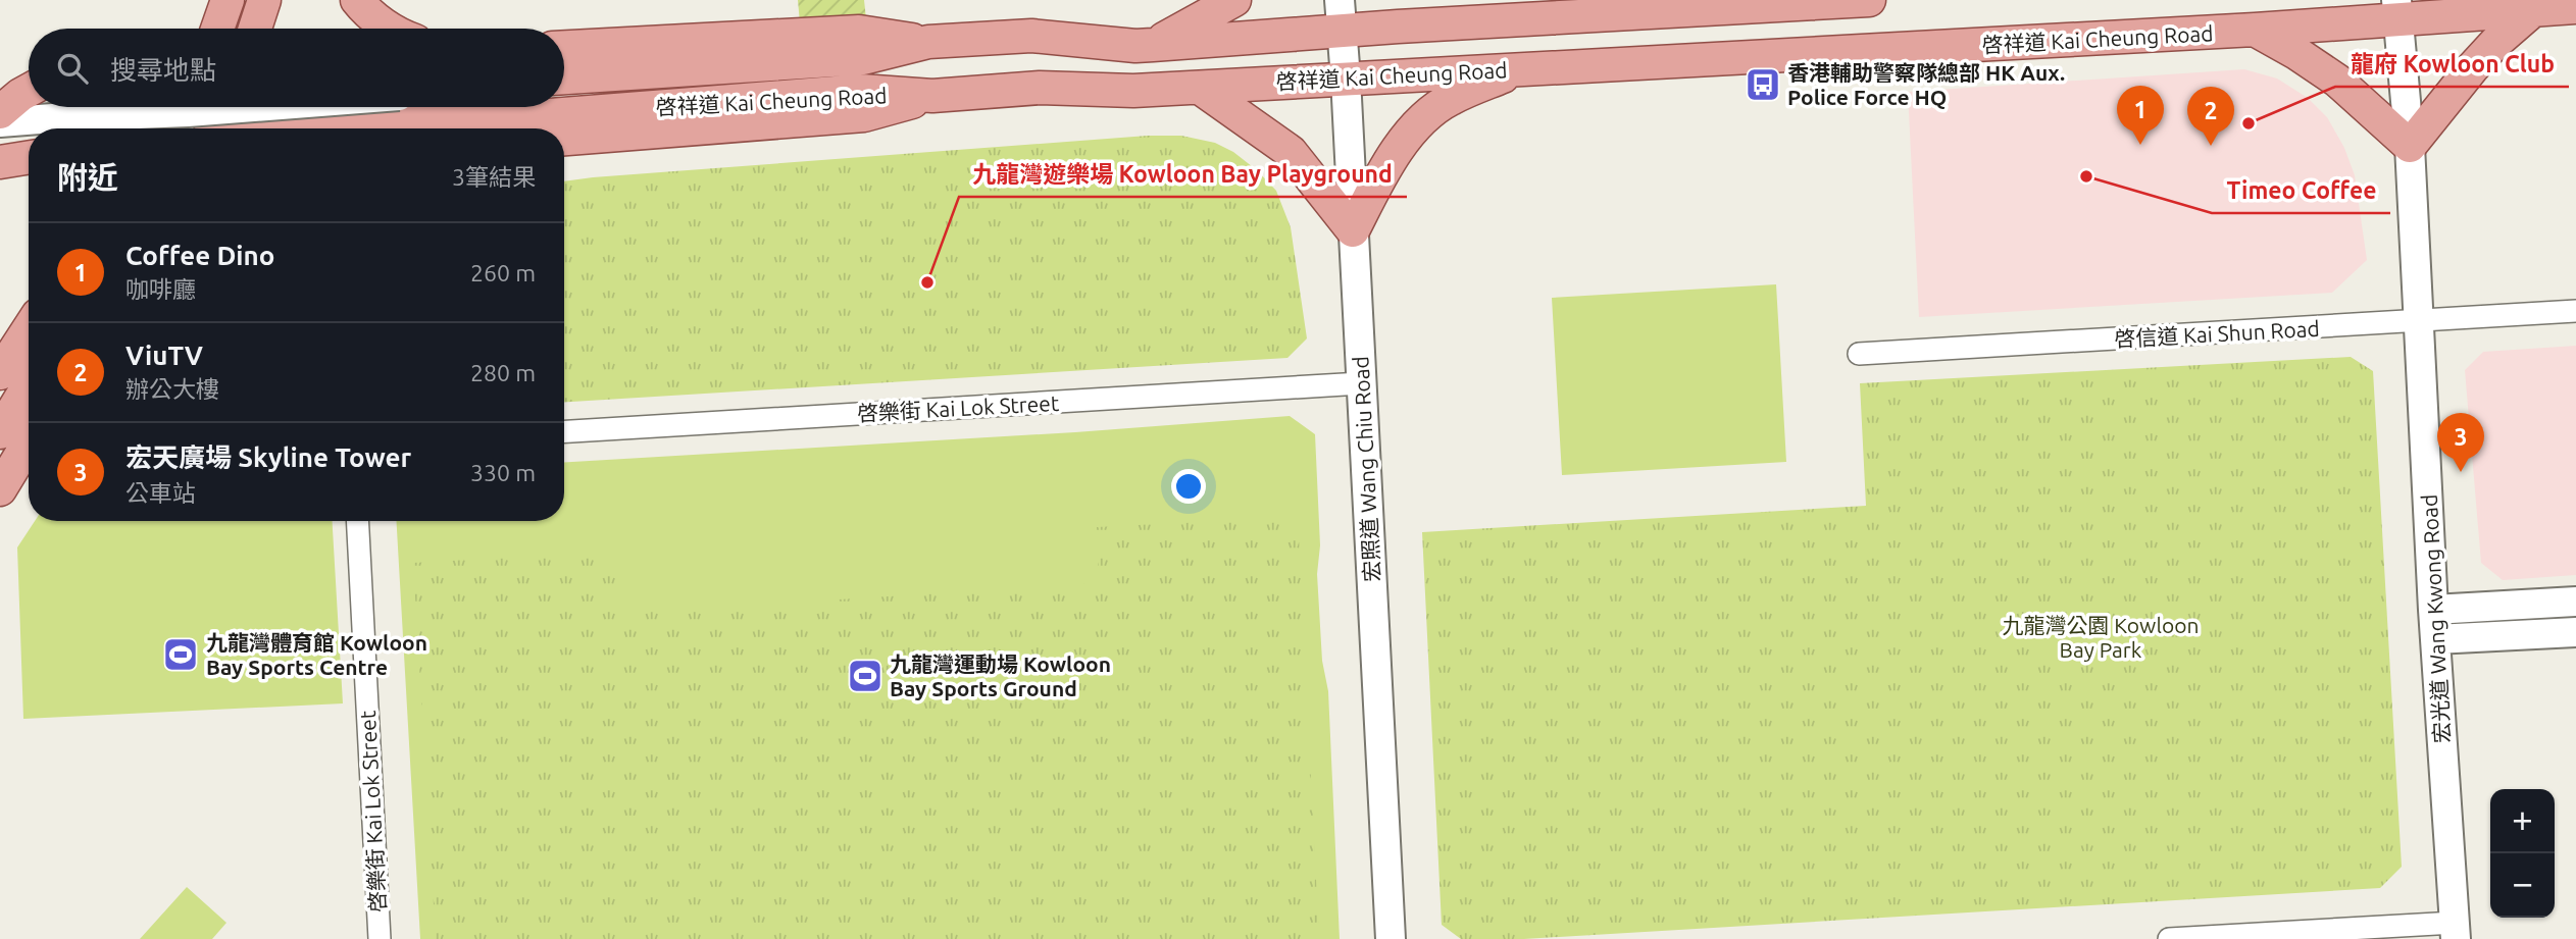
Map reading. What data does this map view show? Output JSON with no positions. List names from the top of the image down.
{
  "streets": {
    "main road": ["啓祥道 Kai Cheung Road", "宏照道 Wang Chiu Road", "宏光道 Wang Kwong Road"],
    "street": ["啓信道 Kai Shun Road", "啓樂街 Kai Lok Street"]
  },
  "crossings": [
    ["啓祥道 Kai Cheung Road", "宏照道 Wang Chiu Road"],
    ["啓祥道 Kai Cheung Road", "宏光道 Wang Kwong Road"],
    ["啓信道 Kai Shun Road", "宏光道 Wang Kwong Road"],
    ["啓樂街 Kai Lok Street", "宏照道 Wang Chiu Road"]
  ],
  "parks": ["九龍灣公園 Kowloon Bay Park"],
  "places": {
    "bus stop": ["香港輔助警察隊總部 HK Aux. Police Force HQ"],
    "other": ["龍府 Kowloon Club", "Timeo Coffee", "九龍灣遊樂場 Kowloon Bay Playground"],
    "sports": ["九龍灣體育館 Kowloon Bay Sports Centre", "九龍灣運動場 Kowloon Bay Sports Ground"]
  },
  "page": {
    "search": "搜尋地點",
    "pins": ["1", "2", "3"],
    "heading": ["附近", "3筆結果"],
    "list": [
      {
        "mark": "1",
        "name": "Coffee Dino",
        "note": "咖啡廳",
        "value": "260 m"
      },
      {
        "mark": "2",
        "name": "ViuTV",
        "note": "辦公大樓",
        "value": "280 m"
      },
      {
        "mark": "3",
        "name": "宏天廣場 Skyline Tower",
        "note": "公車站",
        "value": "330 m"
      }
    ],
    "map_buttons": ["+", "−"]
  }
}
